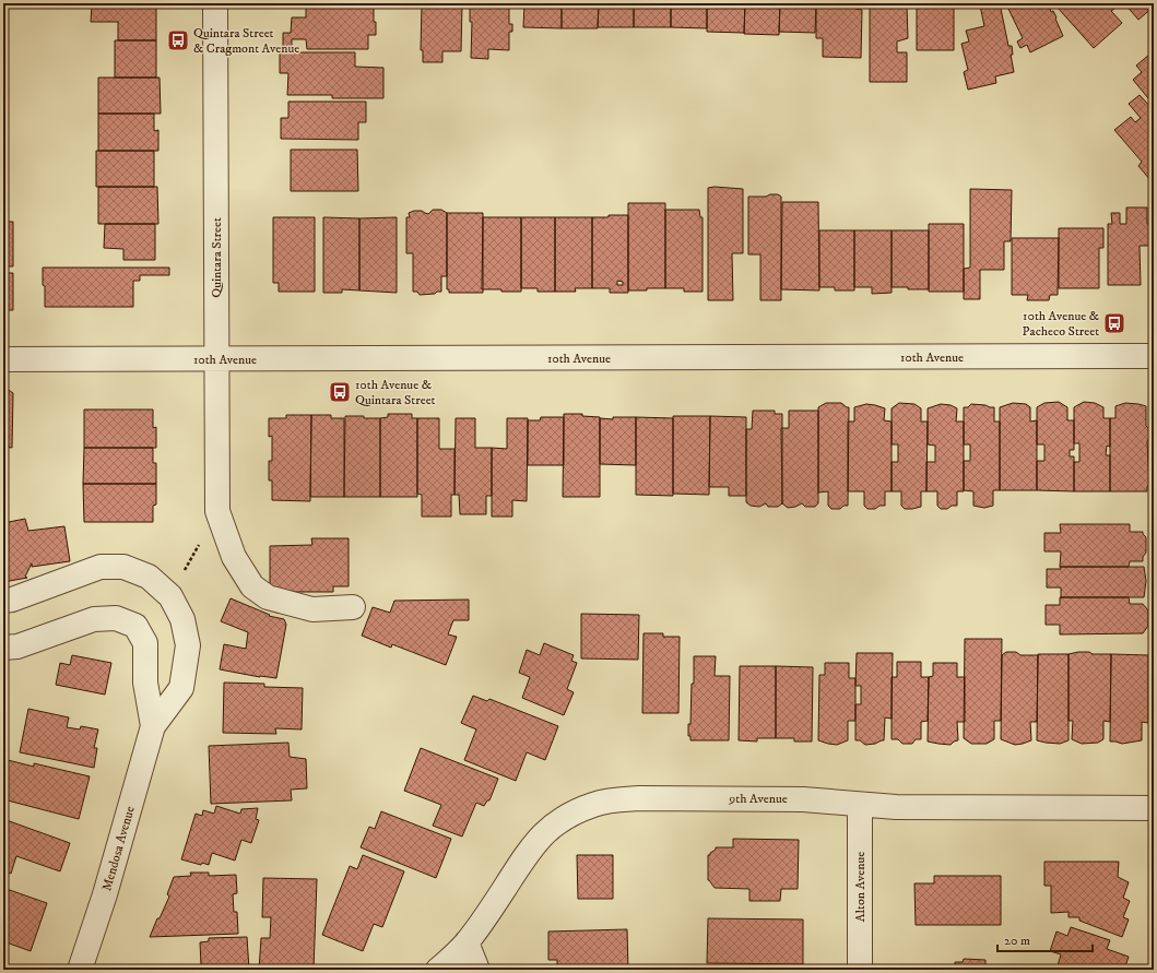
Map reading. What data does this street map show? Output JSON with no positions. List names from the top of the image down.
{
  "streets": {
    "street": [
      "Quintara Street",
      "10th Avenue",
      "9th Avenue",
      "Mendosa Avenue",
      "Alton Avenue"
    ]
  },
  "crossings": [
    ["Quintara Street", "10th Avenue"],
    ["9th Avenue", "Alton Avenue"]
  ],
  "places": {
    "bus stop": ["Quintara Street & Cragmont Avenue", "10th Avenue & Pacheco Street", "10th Avenue & Quintara Street"]
  },
  "scale_bar": "20 m"
}
